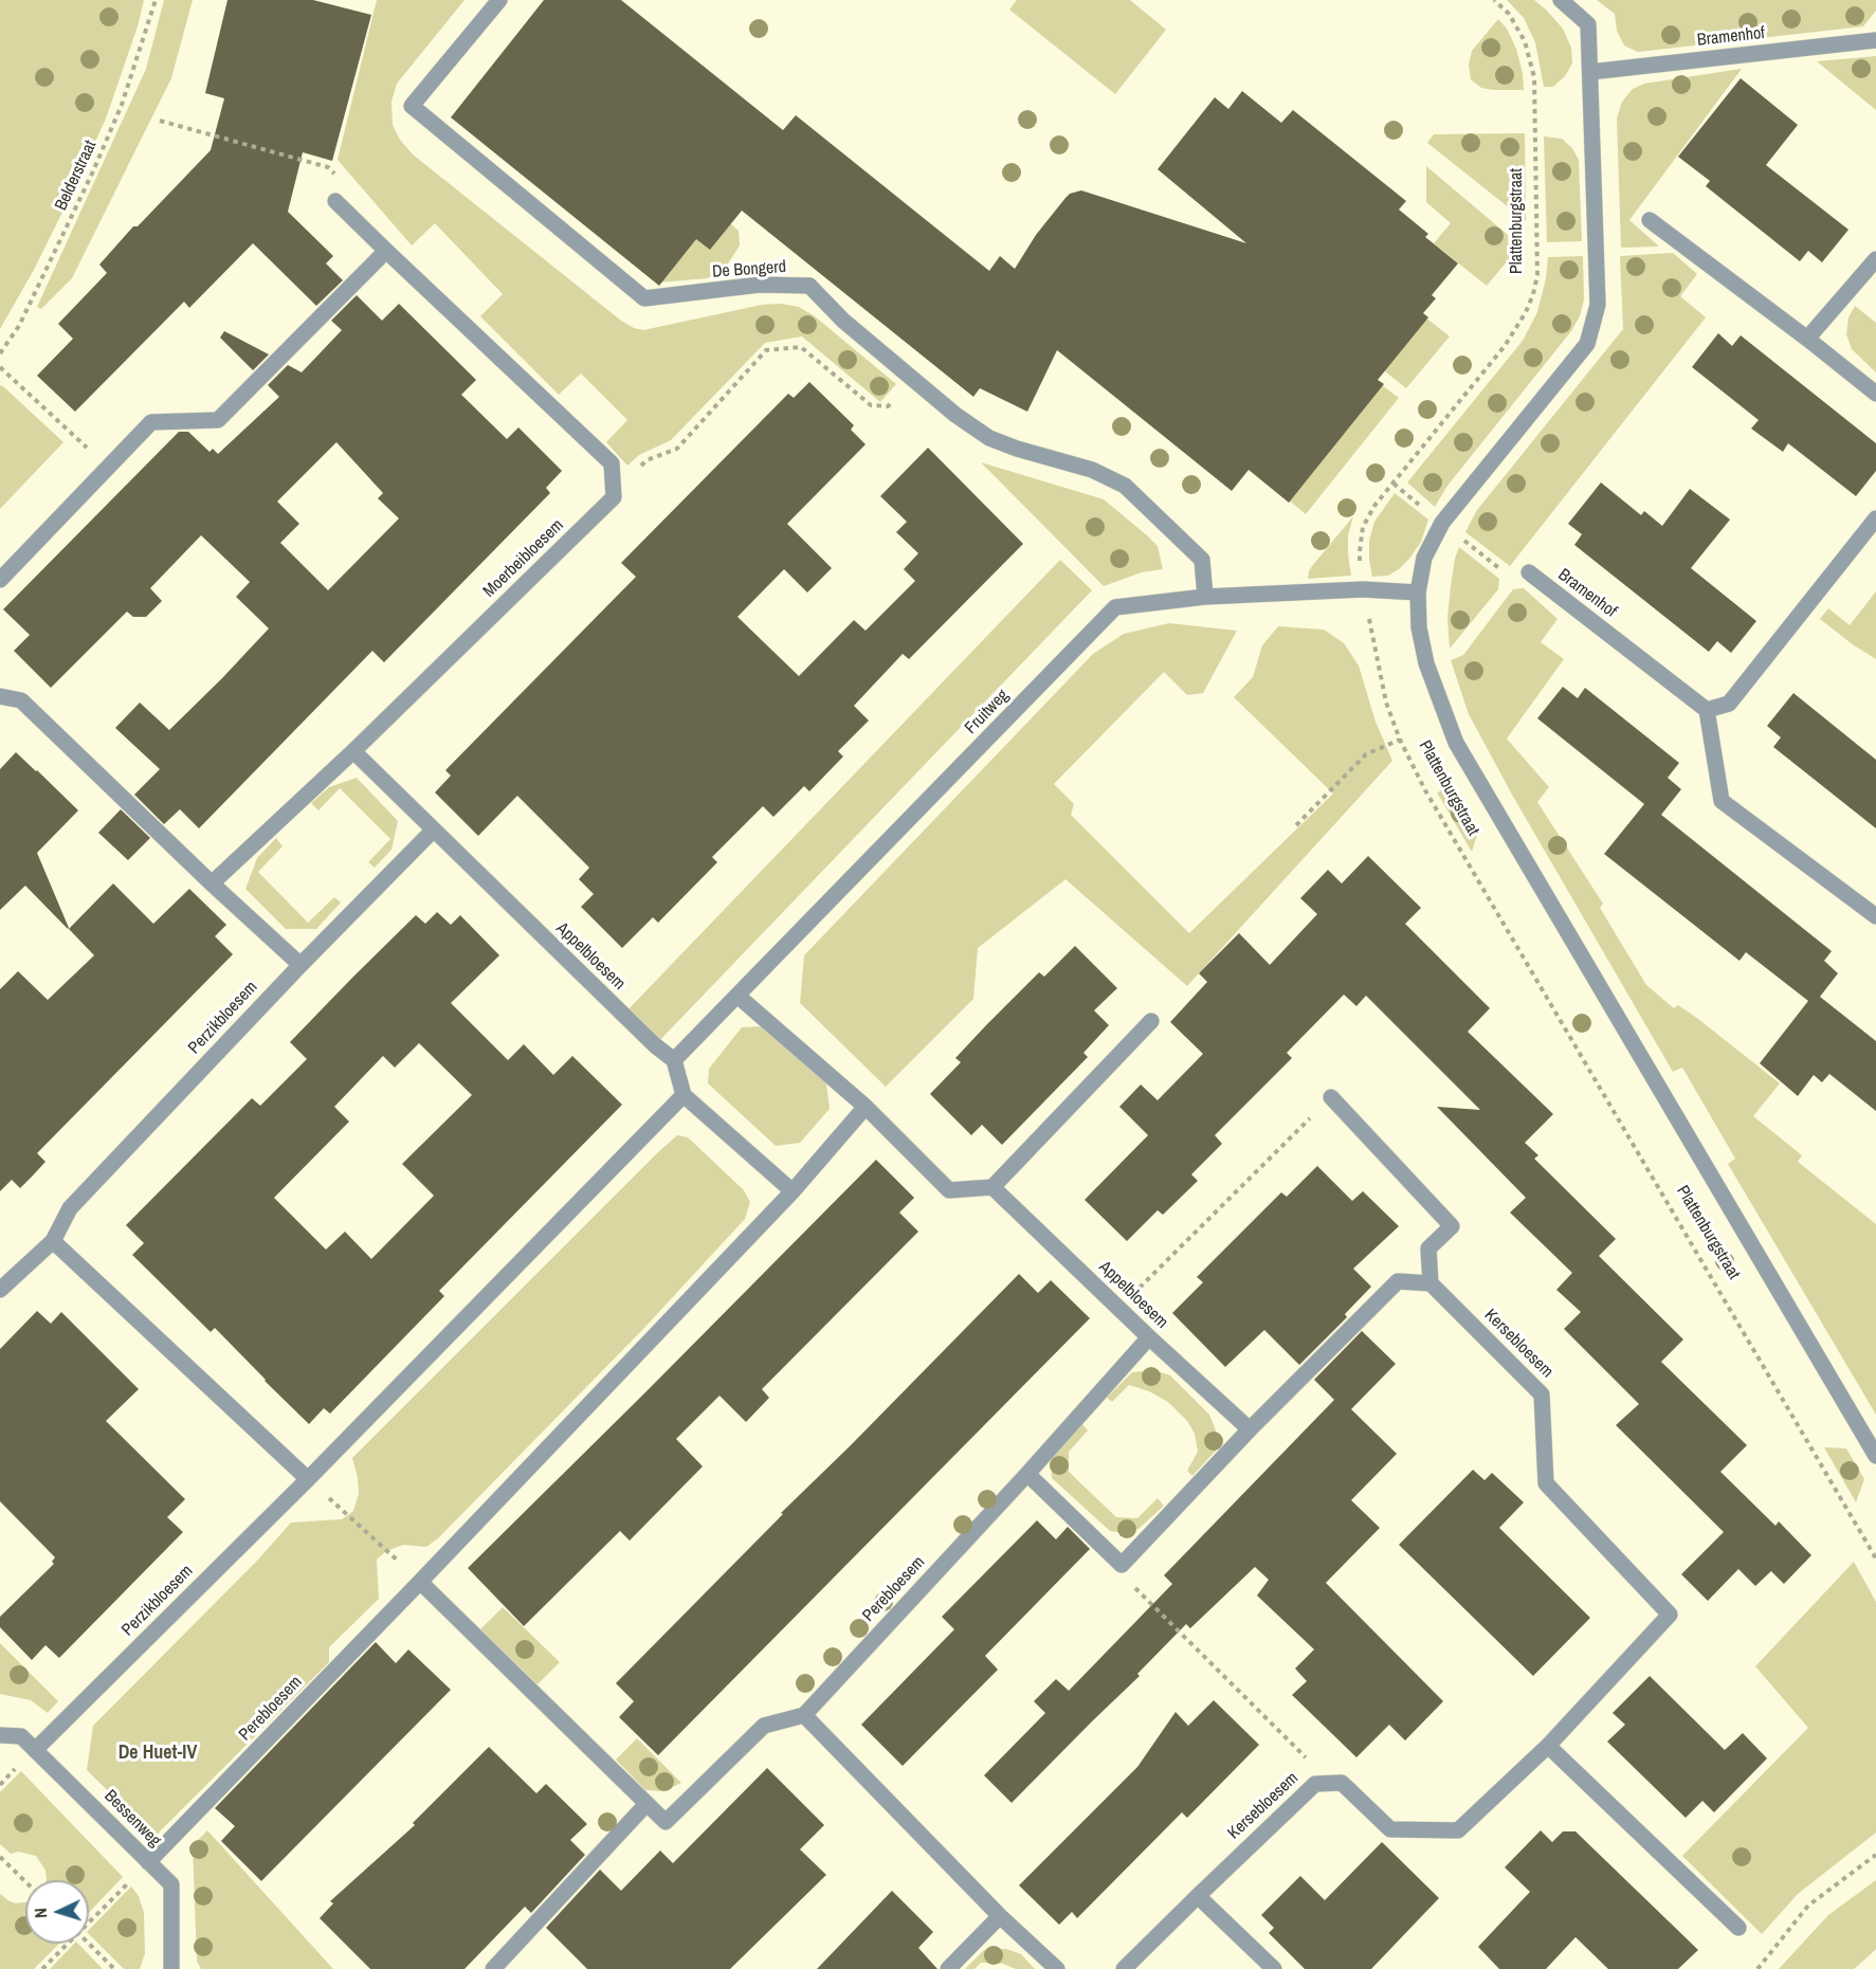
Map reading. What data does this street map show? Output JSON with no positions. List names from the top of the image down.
{
  "streets": {
    "street": [
      "Bramenhof",
      "Plattenburgstraat",
      "De Bongerd",
      "Moerbeibloesem",
      "Fruitweg",
      "Appelbloesem",
      "Perzikbloesem",
      "Kersebloesem",
      "Perebloesem",
      "Bessenweg"
    ],
    "path": ["Belderstraat"]
  },
  "crossings": [
    ["Bramenhof", "Plattenburgstraat"],
    ["Plattenburgstraat", "Fruitweg"],
    ["De Bongerd", "Fruitweg"],
    ["Moerbeibloesem", "Appelbloesem"],
    ["Fruitweg", "Appelbloesem"],
    ["Appelbloesem", "Perzikbloesem"],
    ["Appelbloesem", "Perebloesem"],
    ["Perzikbloesem", "Bessenweg"],
    ["Perebloesem", "Bessenweg"]
  ],
  "districts": ["De Huet-IV"],
  "north": "left"
}
